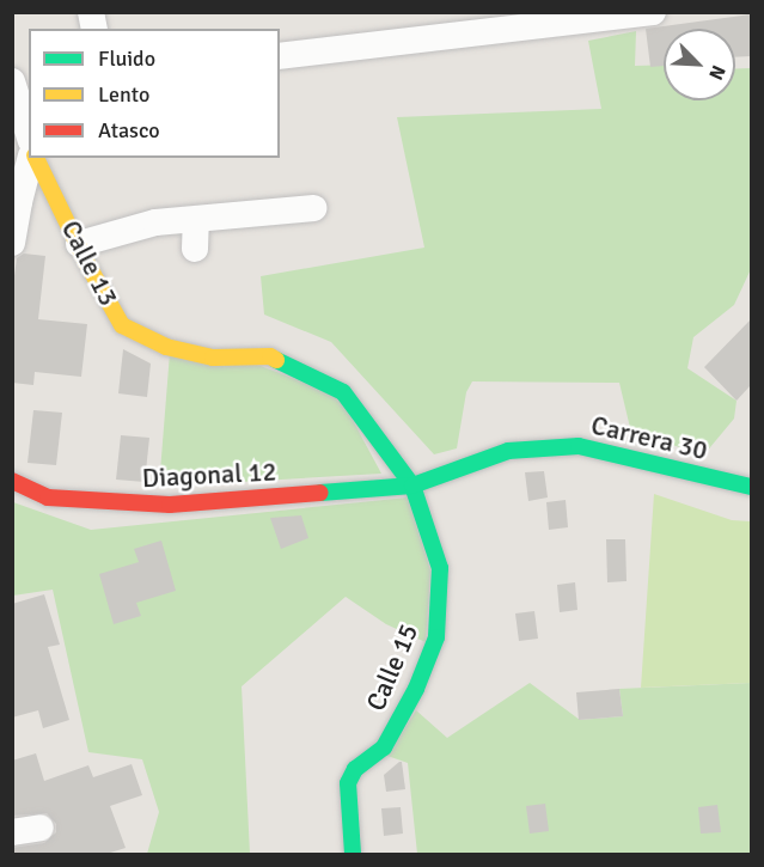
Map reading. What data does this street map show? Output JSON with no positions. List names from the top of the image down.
{
  "streets": {
    "street": [
      "Calle 13",
      "Carrera 30",
      "Diagonal 12",
      "Calle 15"
    ]
  },
  "crossings": [
    ["Calle 13", "Carrera 30"],
    ["Calle 13", "Diagonal 12"],
    ["Calle 13", "Calle 15"],
    ["Carrera 30", "Diagonal 12"],
    ["Carrera 30", "Calle 15"],
    ["Diagonal 12", "Calle 15"]
  ],
  "legend": ["Fluido", "Lento", "Atasco"],
  "north": "bottom right"
}
